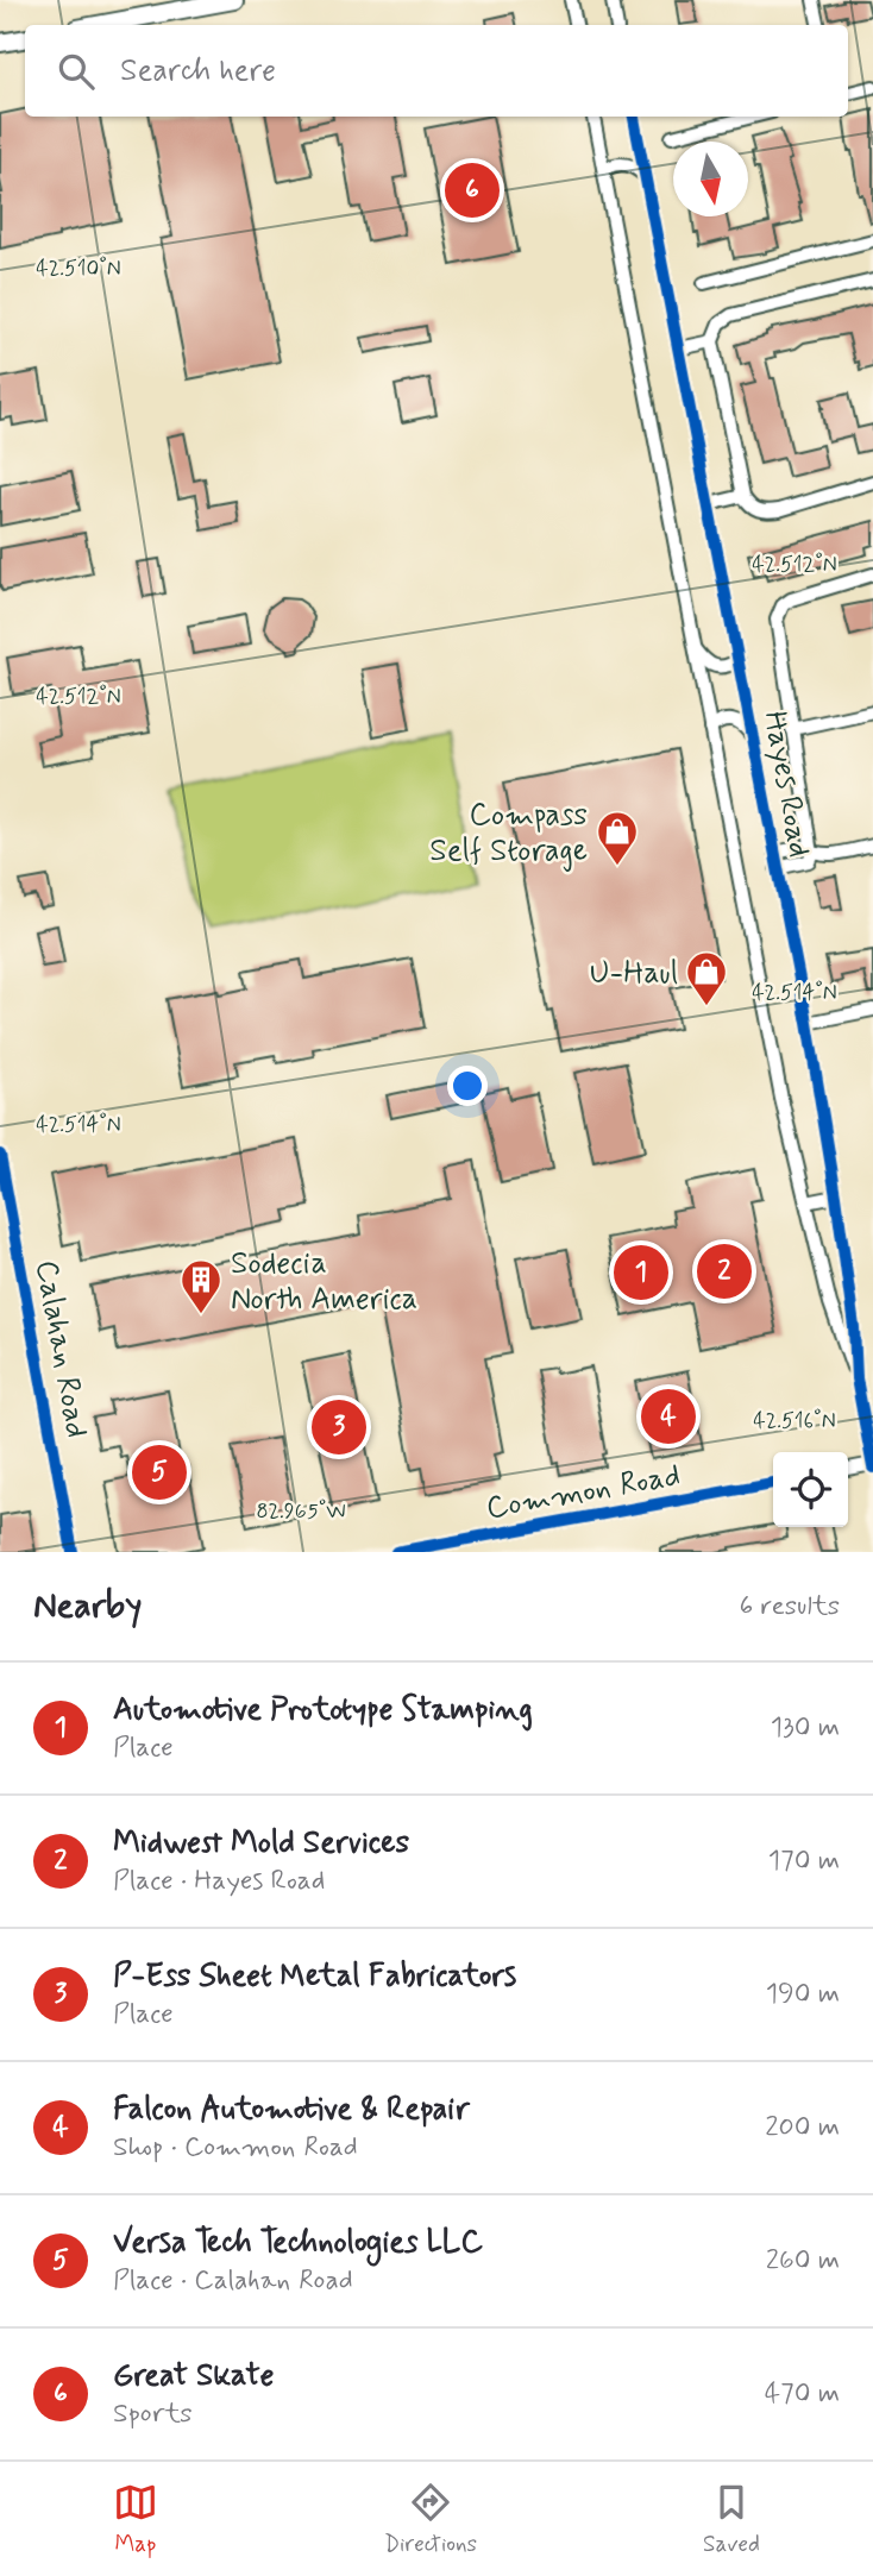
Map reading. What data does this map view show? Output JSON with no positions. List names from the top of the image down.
{
  "streets": {
    "street": ["Hayes Road", "Calahan Road", "Common Road"]
  },
  "places": {
    "shop": ["Compass Self Storage", "U-Haul"],
    "building": ["Sodecia North America"]
  },
  "north": "bottom",
  "page": {
    "search": "Search here",
    "pins": [
      "6",
      "2",
      "1",
      "4",
      "3",
      "5"
    ],
    "heading": ["Nearby", "6 results"],
    "list": [
      {
        "mark": "1",
        "name": "Automotive Prototype Stamping",
        "note": "Place",
        "value": "130 m"
      },
      {
        "mark": "2",
        "name": "Midwest Mold Services",
        "note": "Place · Hayes Road",
        "value": "170 m"
      },
      {
        "mark": "3",
        "name": "P-Ess Sheet Metal Fabricators",
        "note": "Place",
        "value": "190 m"
      },
      {
        "mark": "4",
        "name": "Falcon Automotive & Repair",
        "note": "Shop · Common Road",
        "value": "200 m"
      },
      {
        "mark": "5",
        "name": "Versa Tech Technologies LLC",
        "note": "Place · Calahan Road",
        "value": "260 m"
      },
      {
        "mark": "6",
        "name": "Great Skate",
        "note": "Sports",
        "value": "470 m"
      }
    ],
    "nav": ["Map", "Directions", "Saved"]
  },
  "coordinates": [
    "42.510°N",
    "42.512°N",
    "42.514°N",
    "42.516°N",
    "82.965°W"
  ]
}
